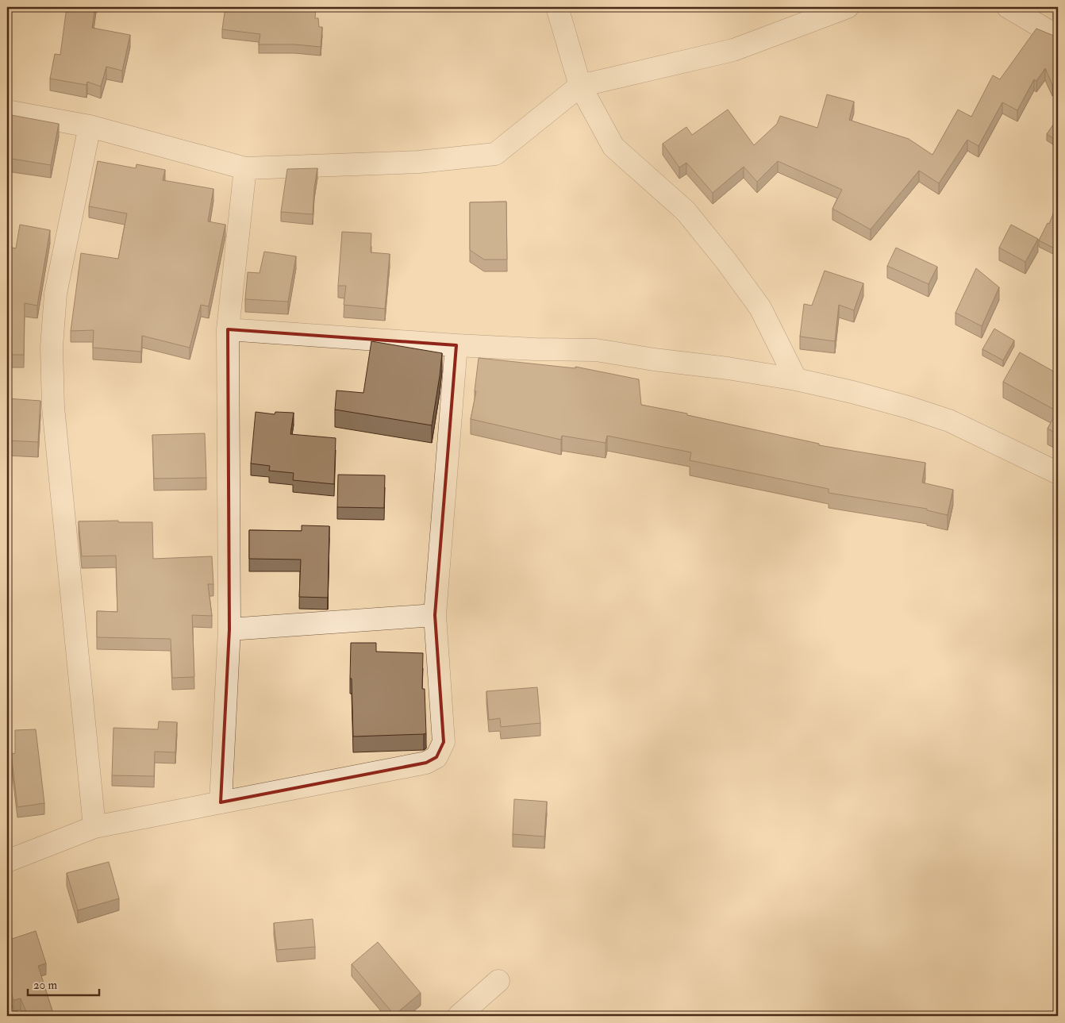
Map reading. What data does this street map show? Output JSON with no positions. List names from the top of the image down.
{
  "scale_bar": "20 m"
}
